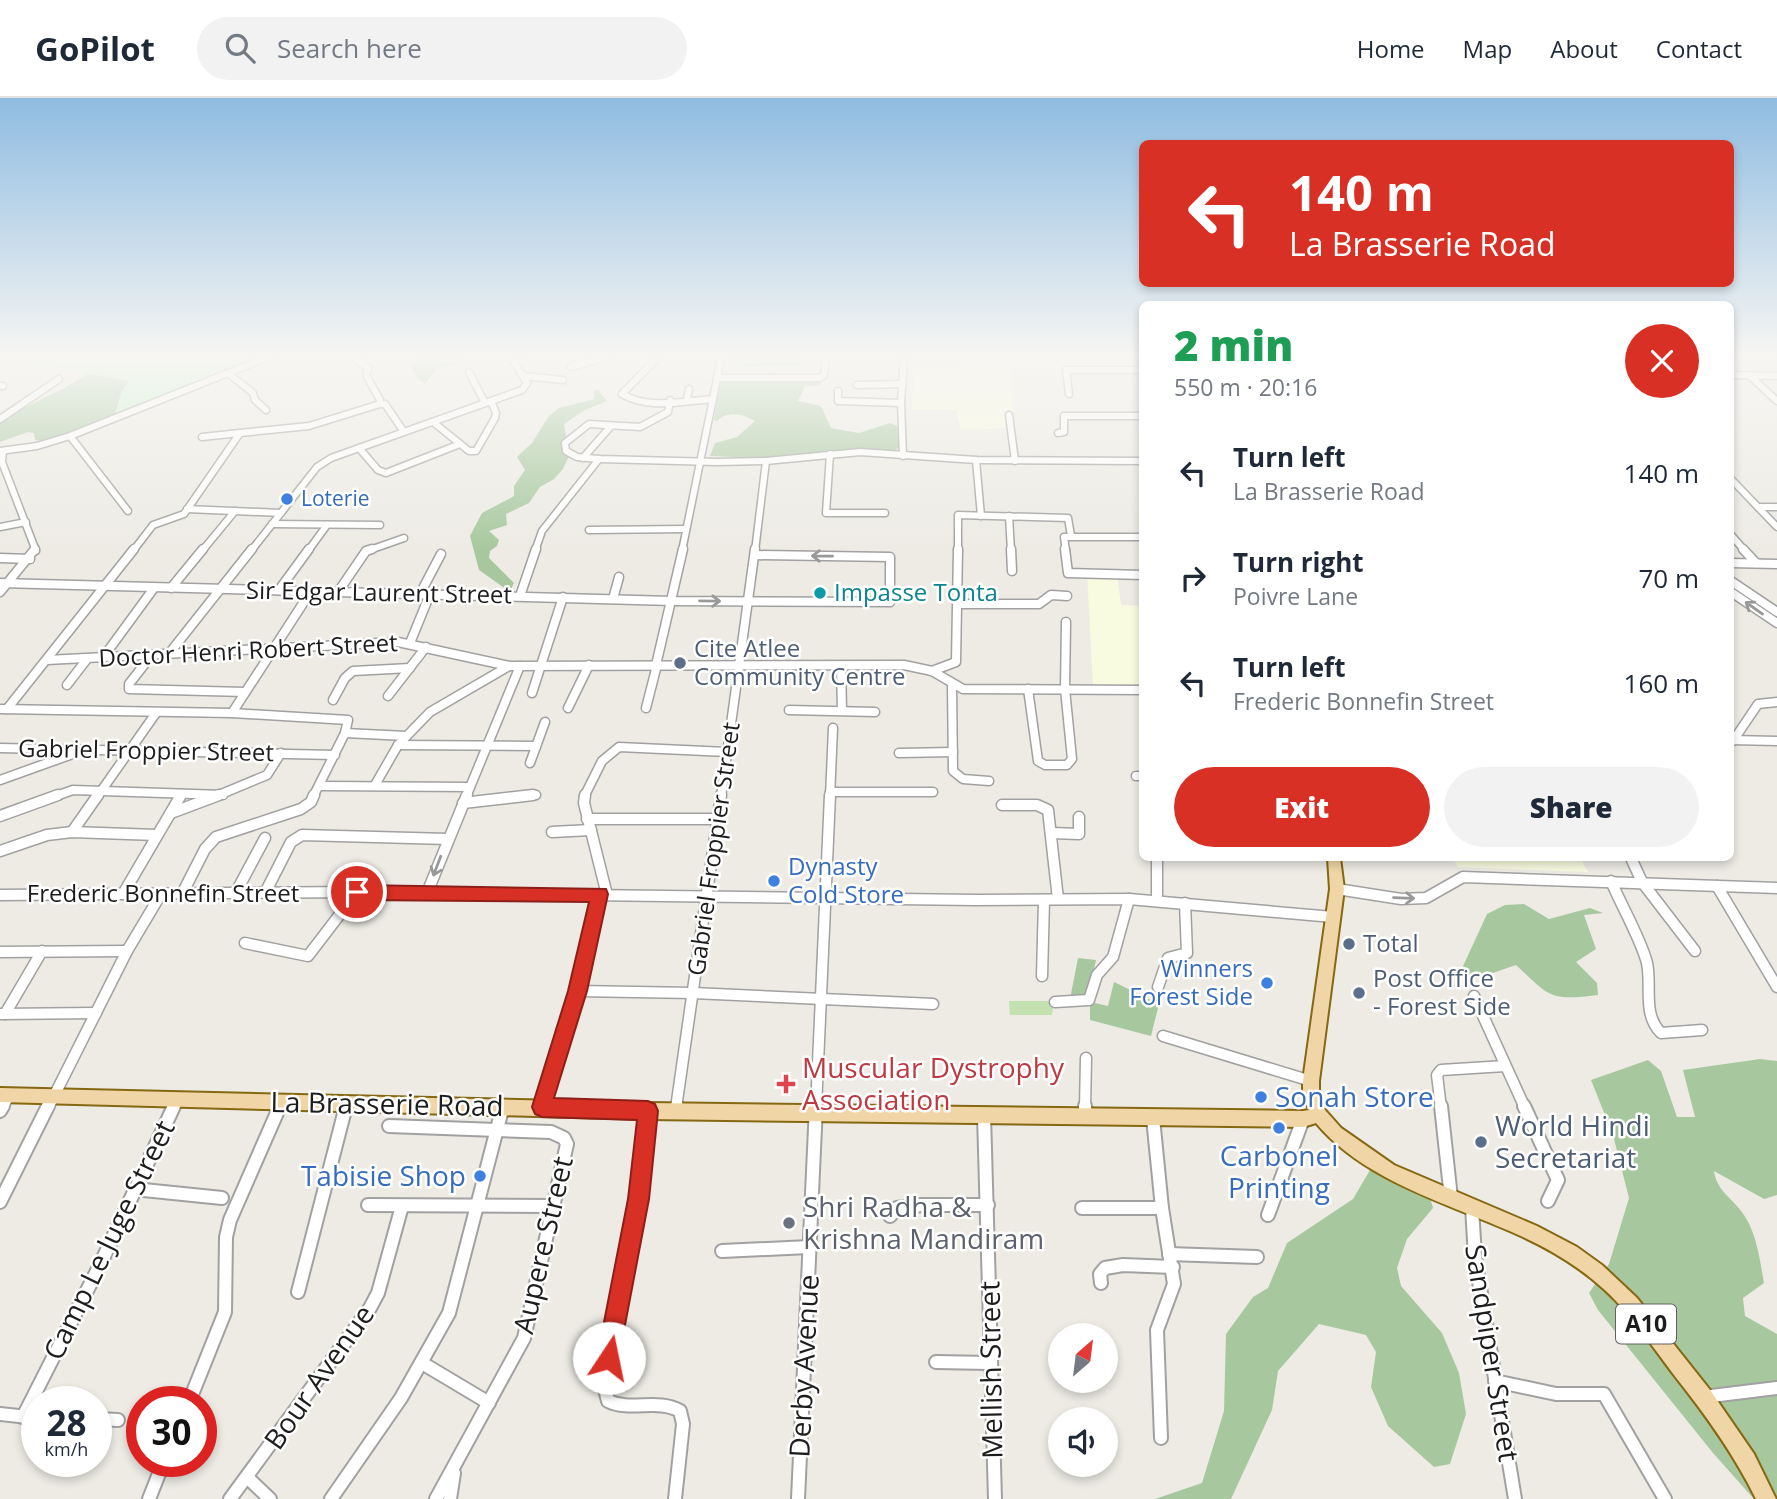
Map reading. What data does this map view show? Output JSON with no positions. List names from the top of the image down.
{
  "streets": {
    "main road": ["La Brasserie Road", "A10"],
    "street": [
      "Sir Edgar Laurent Street",
      "Doctor Henri Robert Street",
      "Gabriel Froppier Street",
      "Frederic Bonnefin Street",
      "Camp Le Juge Street",
      "Aupere Street",
      "Sandpiper Street",
      "Derby Avenue",
      "Mellish Street",
      "Bour Avenue"
    ]
  },
  "crossings": [
    ["Sir Edgar Laurent Street", "Gabriel Froppier Street"],
    ["Doctor Henri Robert Street", "Gabriel Froppier Street"],
    ["Gabriel Froppier Street", "Frederic Bonnefin Street"],
    ["Gabriel Froppier Street", "La Brasserie Road"],
    ["Frederic Bonnefin Street", "A10"],
    ["Frederic Bonnefin Street", "Derby Avenue"],
    ["La Brasserie Road", "Camp Le Juge Street"],
    ["La Brasserie Road", "A10"],
    ["La Brasserie Road", "Derby Avenue"],
    ["La Brasserie Road", "Mellish Street"],
    ["A10", "Sandpiper Street"]
  ],
  "places": {
    "other": [
      "Loterie",
      "Impasse Tonta",
      "Cite Atlee Community Centre",
      "Dynasty Cold Store",
      "Total",
      "Winners Forest Side",
      "Post Office - Forest Side",
      "Sonah Store",
      "Carbonel Printing",
      "World Hindi Secretariat",
      "Tabisie Shop",
      "Shri Radha & Krishna Mandiram"
    ],
    "health": ["Muscular Dystrophy Association"]
  },
  "north": "top right",
  "page": {
    "header": "GoPilot",
    "search": "Search here",
    "nav": [
      "Home",
      "Map",
      "About",
      "Contact"
    ],
    "turn": ["140 m", "La Brasserie Road"],
    "heading": ["2 min", "550 m · 20:16"],
    "list": [
      {
        "name": "Turn left",
        "note": "La Brasserie Road",
        "value": "140 m"
      },
      {
        "name": "Turn right",
        "note": "Poivre Lane",
        "value": "70 m"
      },
      {
        "name": "Turn left",
        "note": "Frederic Bonnefin Street",
        "value": "160 m"
      }
    ],
    "buttons": ["Exit", "Share"],
    "speed": "28 km/h",
    "limit": "30"
  }
}
